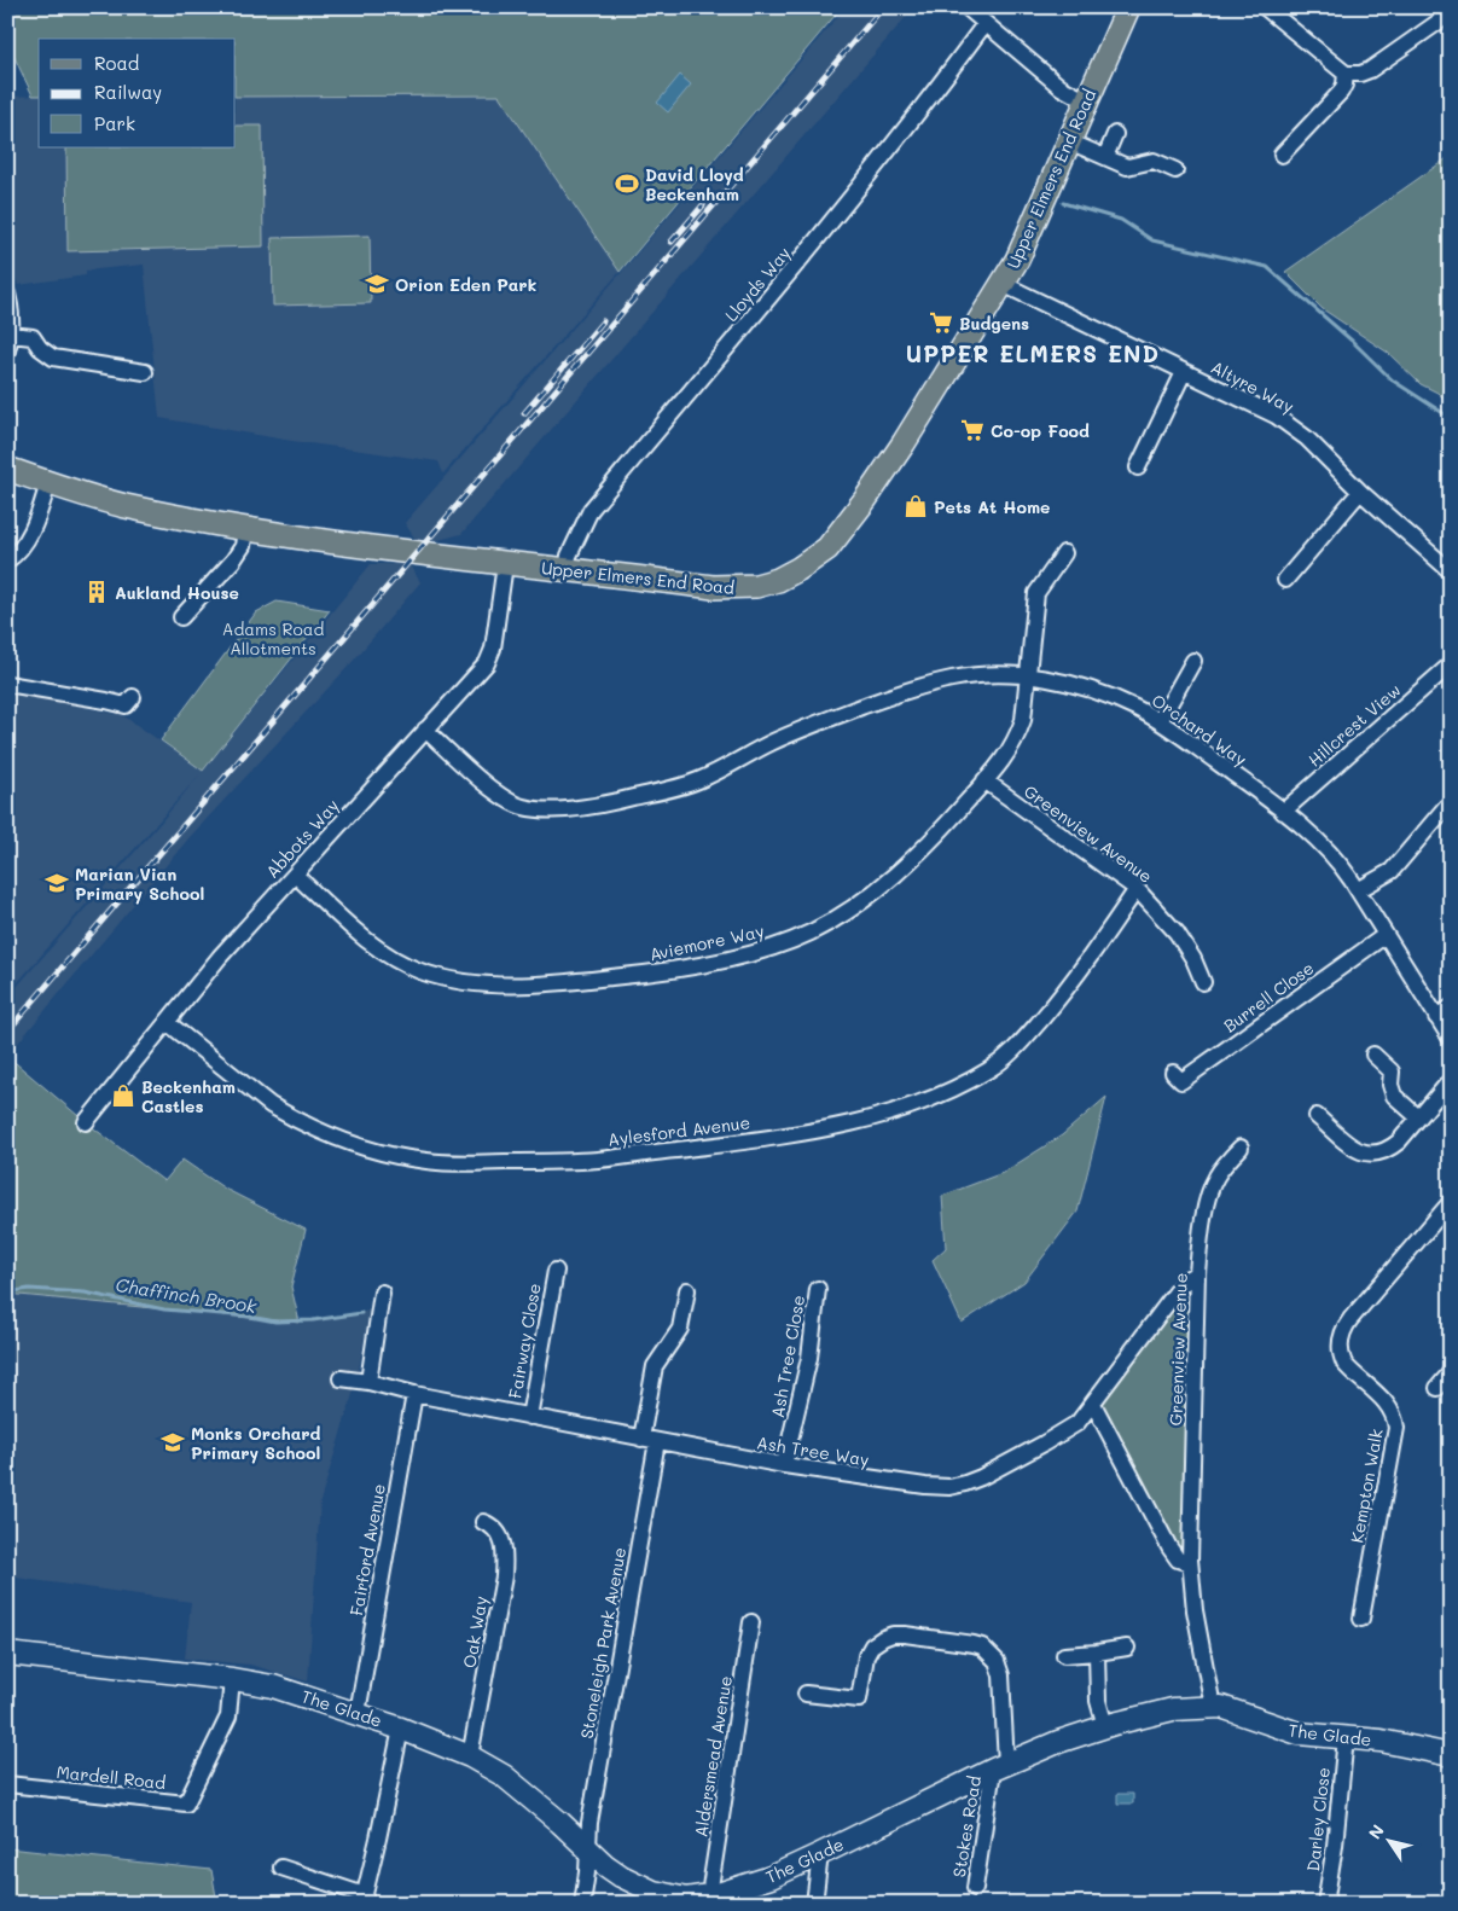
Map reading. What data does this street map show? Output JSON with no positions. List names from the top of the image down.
{
  "streets": {
    "main road": ["Upper Elmers End Road"],
    "street": [
      "Lloyds Way",
      "Altyre Way",
      "Hillcrest View",
      "Orchard Way",
      "Greenview Avenue",
      "Abbots Way",
      "Aviemore Way",
      "Burrell Close",
      "Aylesford Avenue",
      "Fairway Close",
      "Ash Tree Close",
      "Ash Tree Way",
      "Kempton Walk",
      "Fairford Avenue",
      "Oak Way",
      "Stoneleigh Park Avenue",
      "The Glade",
      "Aldersmead Avenue",
      "Mardell Road",
      "Darley Close",
      "Stokes Road"
    ]
  },
  "crossings": [
    ["Upper Elmers End Road", "Lloyds Way"],
    ["Upper Elmers End Road", "Altyre Way"],
    ["Upper Elmers End Road", "Abbots Way"],
    ["Hillcrest View", "Orchard Way"],
    ["Orchard Way", "Abbots Way"],
    ["Orchard Way", "Aviemore Way"],
    ["Orchard Way", "Burrell Close"],
    ["Greenview Avenue", "Aviemore Way"],
    ["Greenview Avenue", "Aylesford Avenue"],
    ["Greenview Avenue", "Ash Tree Way"],
    ["Greenview Avenue", "The Glade"],
    ["Abbots Way", "Aviemore Way"],
    ["Abbots Way", "Aylesford Avenue"],
    ["Fairway Close", "Ash Tree Way"],
    ["Ash Tree Close", "Ash Tree Way"],
    ["Ash Tree Way", "Fairford Avenue"],
    ["Ash Tree Way", "Stoneleigh Park Avenue"],
    ["Fairford Avenue", "The Glade"],
    ["Oak Way", "The Glade"],
    ["Stoneleigh Park Avenue", "The Glade"],
    ["The Glade", "Aldersmead Avenue"],
    ["The Glade", "Mardell Road"],
    ["The Glade", "Darley Close"],
    ["The Glade", "Stokes Road"]
  ],
  "districts": ["UPPER ELMERS END"],
  "water": ["Chaffinch Brook"],
  "parks": ["Adams Road Allotments"],
  "places": {
    "sports": ["David Lloyd Beckenham"],
    "school or university": ["Orion Eden Park", "Marian Vian Primary School", "Monks Orchard Primary School"],
    "supermarket": ["Budgens", "Co-op Food"],
    "shop": ["Pets At Home", "Beckenham Castles"],
    "building": ["Aukland House"]
  },
  "legend": ["Road", "Railway", "Park"],
  "north": "top left"
}
